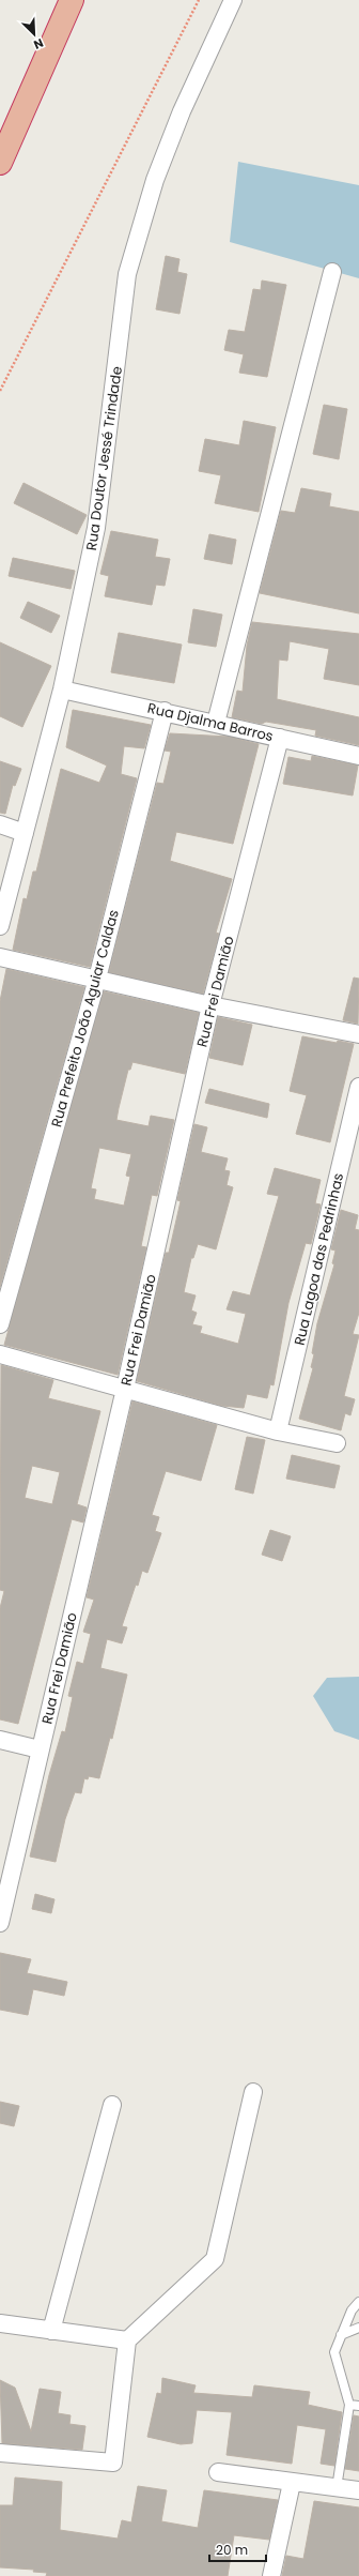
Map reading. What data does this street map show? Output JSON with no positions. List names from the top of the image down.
{
  "streets": {
    "street": [
      "Rua Doutor Jessé Trindade",
      "Rua Djalma Barros",
      "Rua Frei Damião",
      "Rua Prefeito João Aguiar Caldas",
      "Rua Lagoa das Pedrinhas"
    ]
  },
  "crossings": [
    ["Rua Doutor Jessé Trindade", "Rua Djalma Barros"],
    ["Rua Djalma Barros", "Rua Frei Damião"],
    ["Rua Djalma Barros", "Rua Prefeito João Aguiar Caldas"]
  ],
  "scale_bar": "20 m",
  "north": "bottom right"
}
